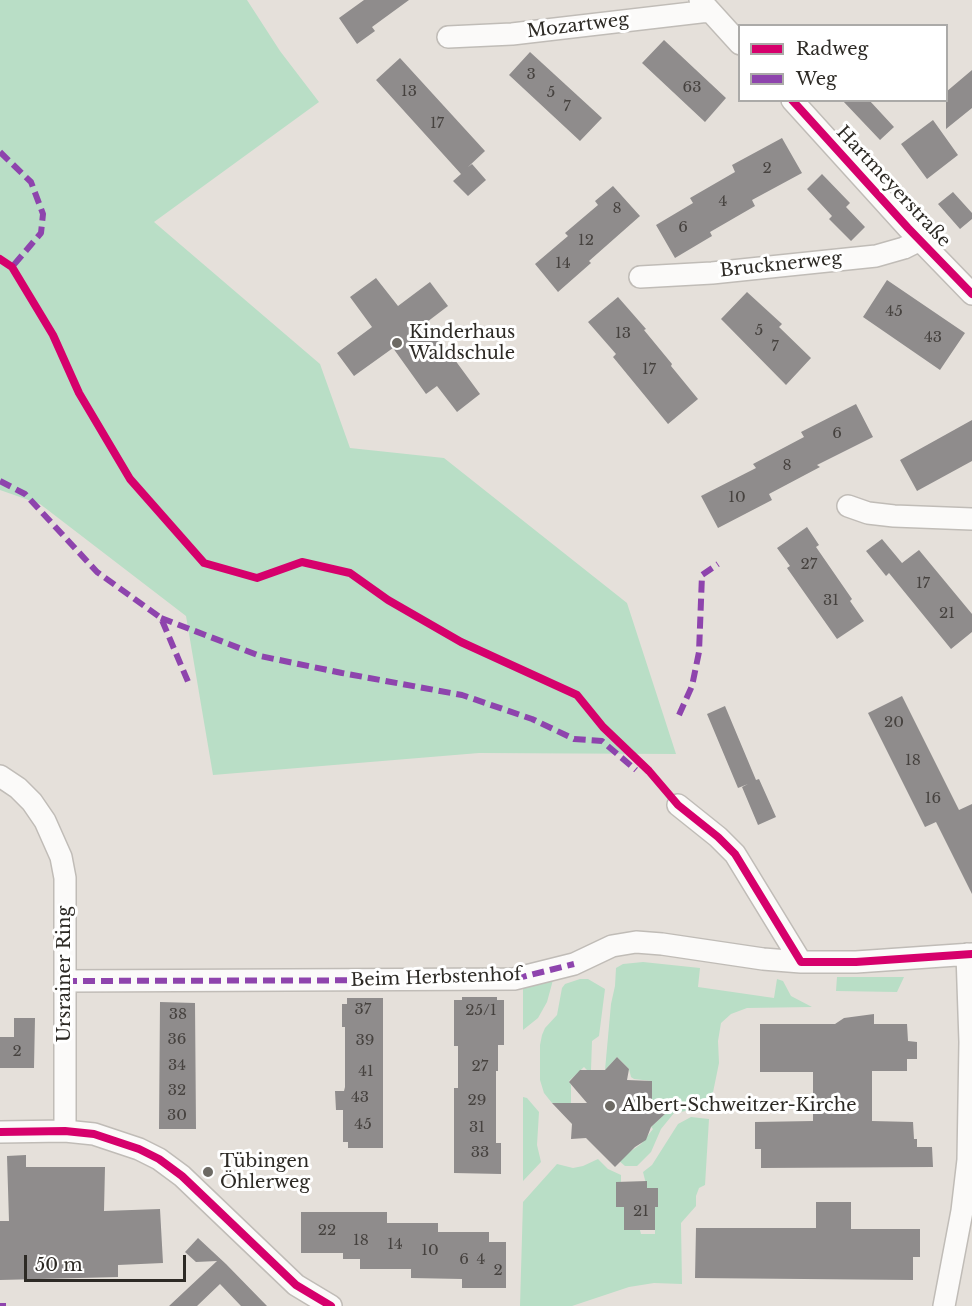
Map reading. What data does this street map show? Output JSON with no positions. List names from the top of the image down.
{
  "streets": {
    "street": [
      "Mozartweg",
      "Hartmeyerstraße",
      "Brucknerweg",
      "Ursrainer Ring",
      "Beim Herbstenhof"
    ]
  },
  "crossings": [
    ["Hartmeyerstraße", "Brucknerweg"],
    ["Ursrainer Ring", "Beim Herbstenhof"]
  ],
  "places": ["Kinderhaus Waldschule", "Albert-Schweitzer-Kirche", "Tübingen Öhlerweg"],
  "house_numbers": [
    "3",
    "63",
    "13",
    "5",
    "7",
    "17",
    "2",
    "4",
    "8",
    "6",
    "12",
    "14",
    "45",
    "5",
    "13",
    "43",
    "7",
    "17",
    "6",
    "8",
    "10",
    "27",
    "17",
    "31",
    "21",
    "20",
    "18",
    "16",
    "37",
    "25/1",
    "38",
    "36",
    "39",
    "2",
    "34",
    "27",
    "41",
    "32",
    "43",
    "29",
    "30",
    "45",
    "31",
    "33",
    "21",
    "22",
    "18",
    "14",
    "10",
    "6",
    "4",
    "2"
  ],
  "legend": ["Radweg", "Weg"],
  "scale_bar": "50 m"
}
